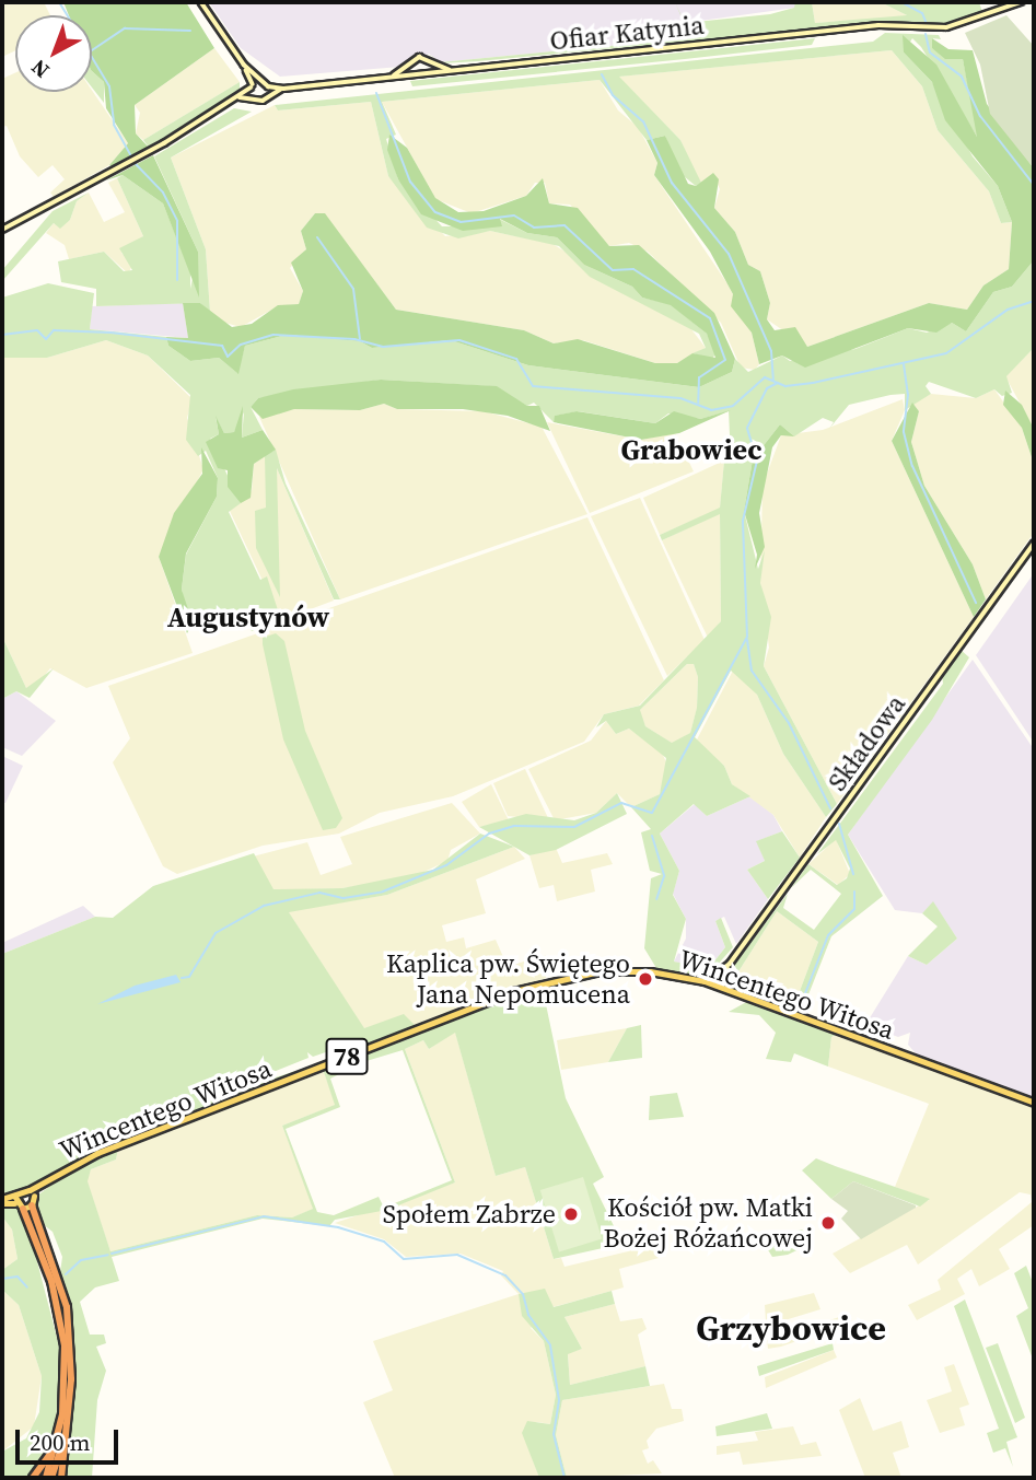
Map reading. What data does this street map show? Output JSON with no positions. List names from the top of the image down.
{
  "streets": {
    "main road": ["Wincentego Witosa", "78"],
    "street": ["Ofiar Katynia", "Składowa"]
  },
  "crossings": [
    ["Składowa", "Wincentego Witosa"],
    ["Wincentego Witosa", "78"]
  ],
  "districts": ["Grabowiec", "Augustynów", "Grzybowice"],
  "places": ["Kaplica pw. Świętego Jana Nepomucena", "Społem Zabrze", "Kościół pw. Matki Bożej Różańcowej"],
  "scale_bar": "200 m",
  "north": "bottom left"
}
